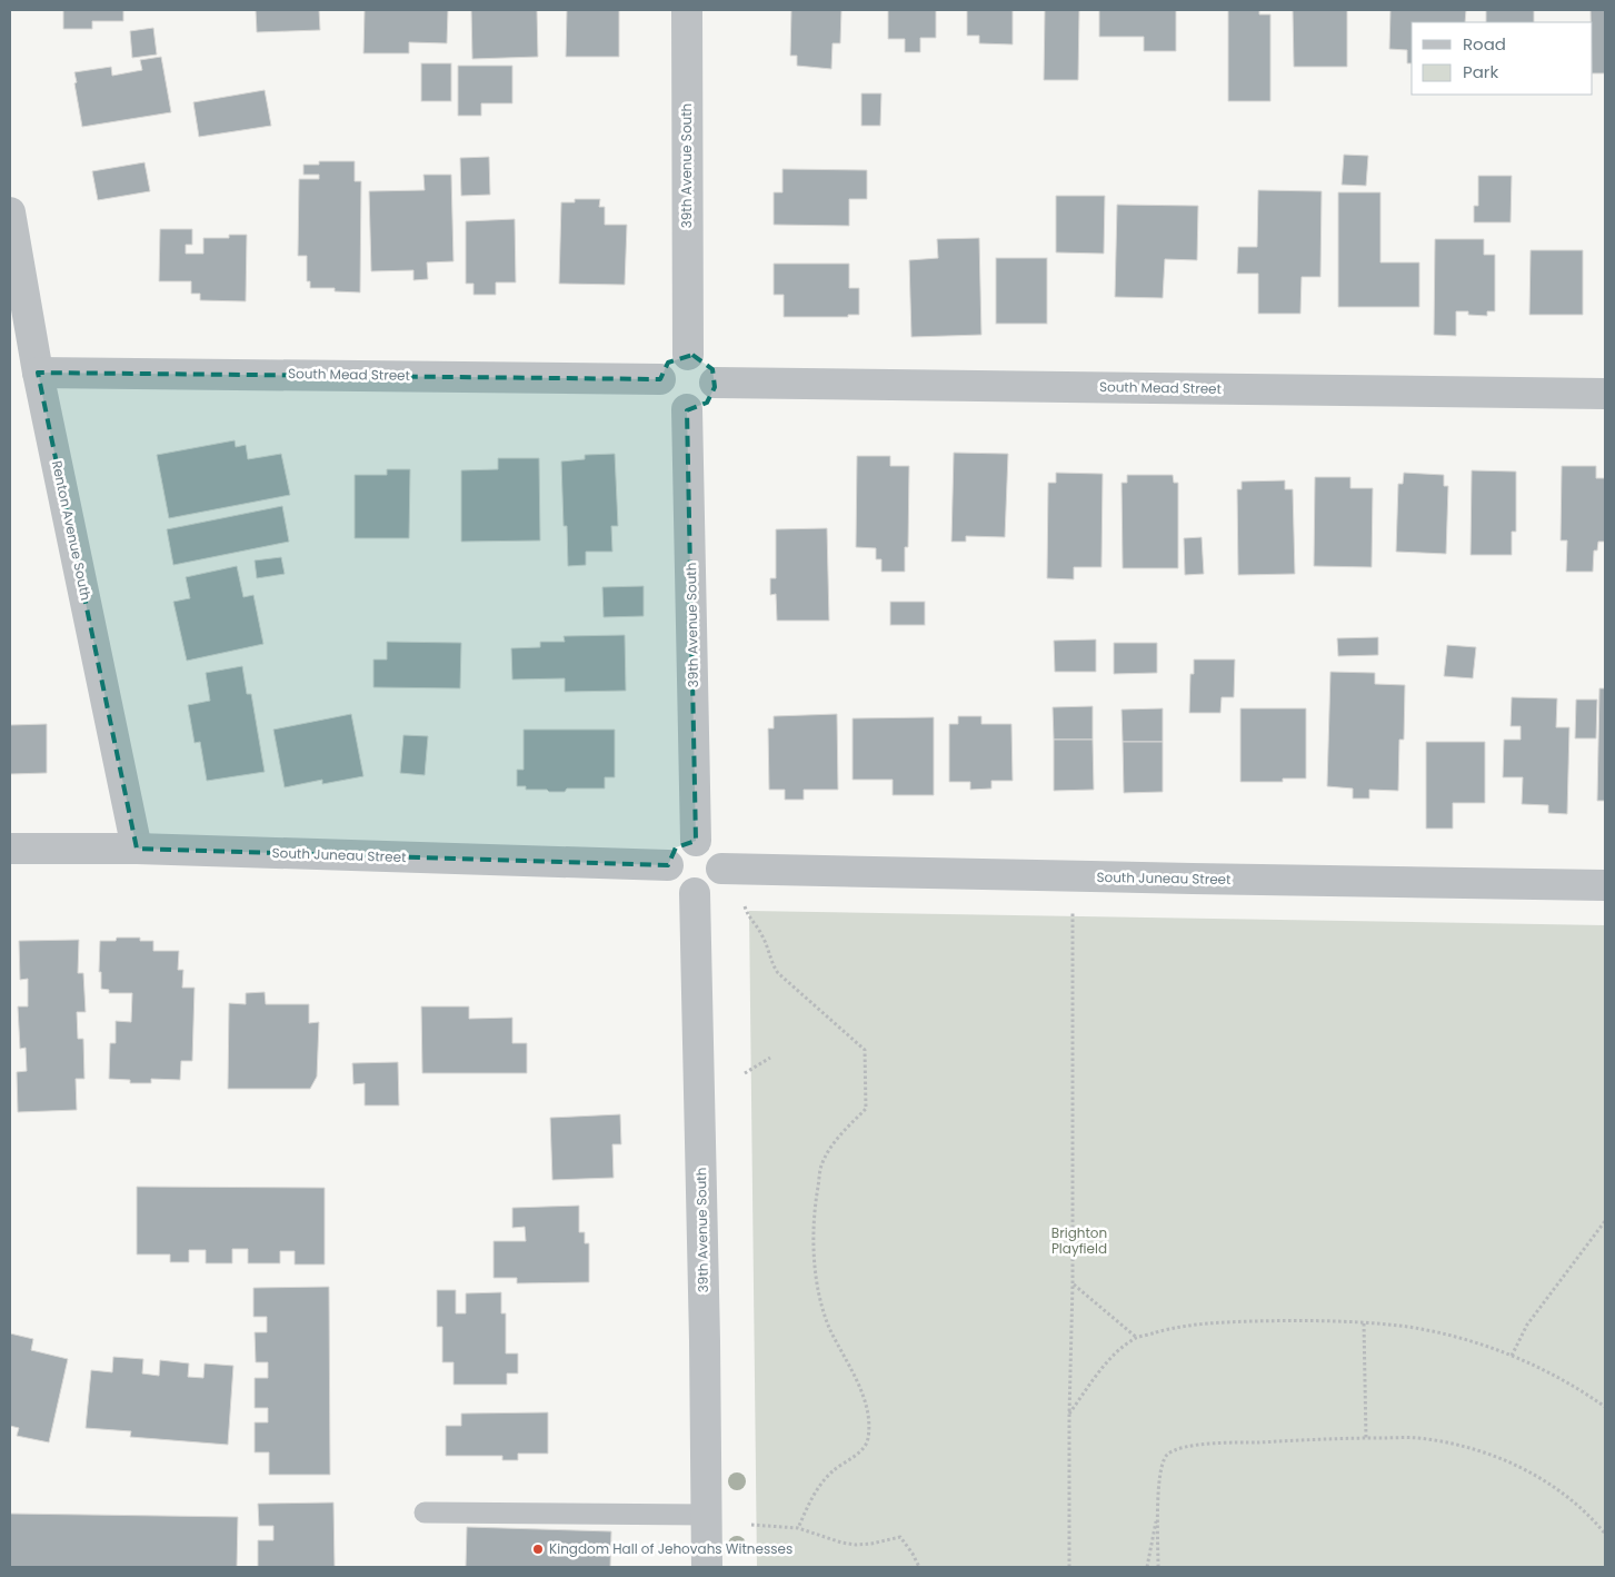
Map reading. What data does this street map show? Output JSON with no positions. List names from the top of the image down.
{
  "streets": {
    "street": [
      "39th Avenue South",
      "South Mead Street",
      "Renton Avenue South",
      "South Juneau Street"
    ]
  },
  "crossings": [
    ["39th Avenue South", "South Mead Street"],
    ["39th Avenue South", "South Juneau Street"],
    ["South Mead Street", "Renton Avenue South"],
    ["Renton Avenue South", "South Juneau Street"]
  ],
  "parks": ["Brighton Playfield"],
  "places": ["Kingdom Hall of Jehovahs Witnesses"],
  "legend": ["Road", "Park"]
}
